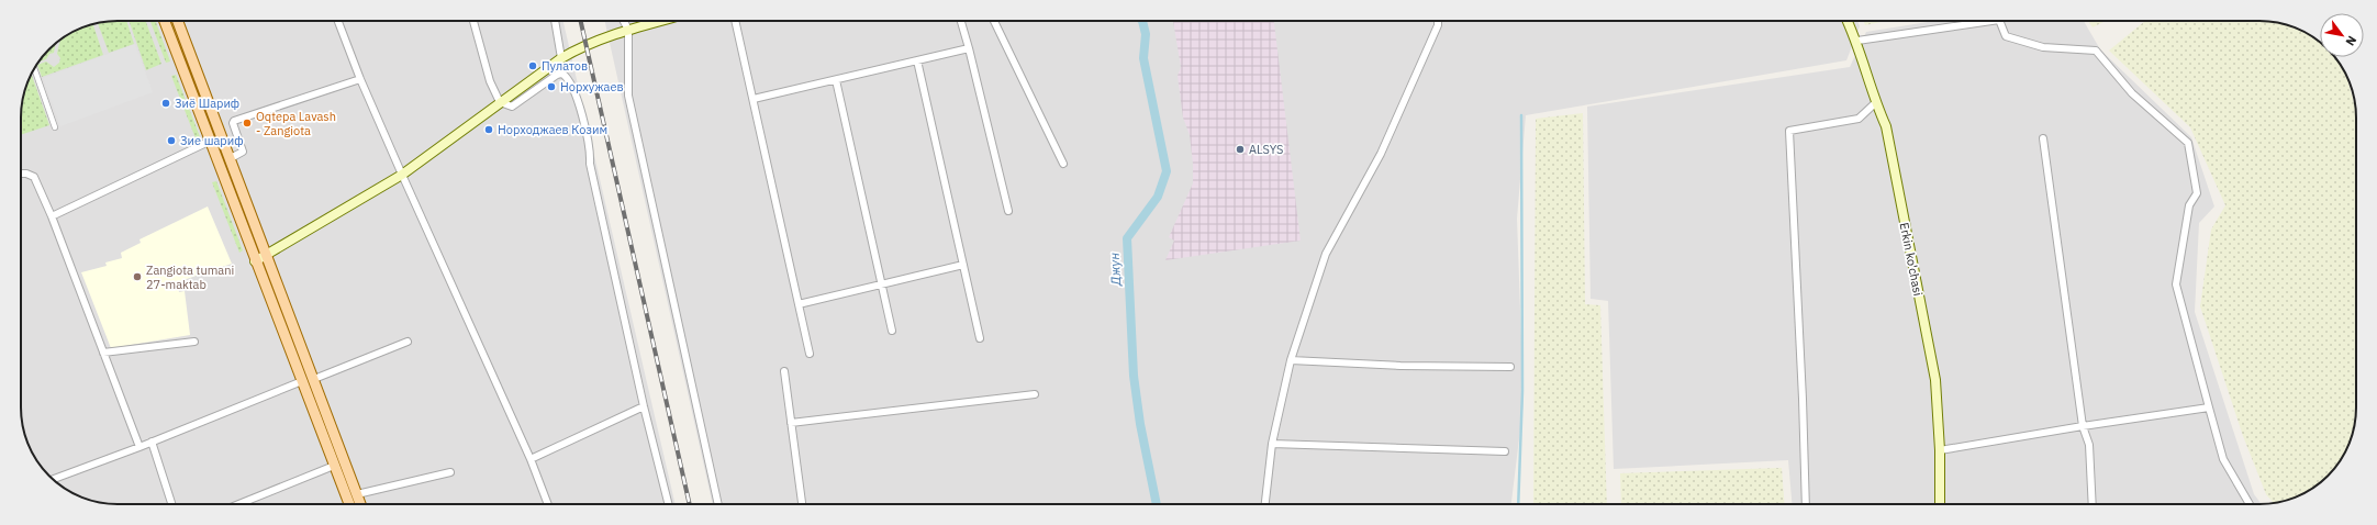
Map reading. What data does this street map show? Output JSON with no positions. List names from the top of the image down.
{
  "streets": {
    "main road": ["Erkin ko'chasi"]
  },
  "water": ["Джун"],
  "places": [
    "Пулатов",
    "Норхужаев",
    "Зиё Шариф",
    "Oqtepa Lavash - Zangiota",
    "Норходжаев Козим",
    "Зие шариф",
    "ALSYS",
    "Zangiota tumani 27-maktab"
  ],
  "north": "bottom right"
}
